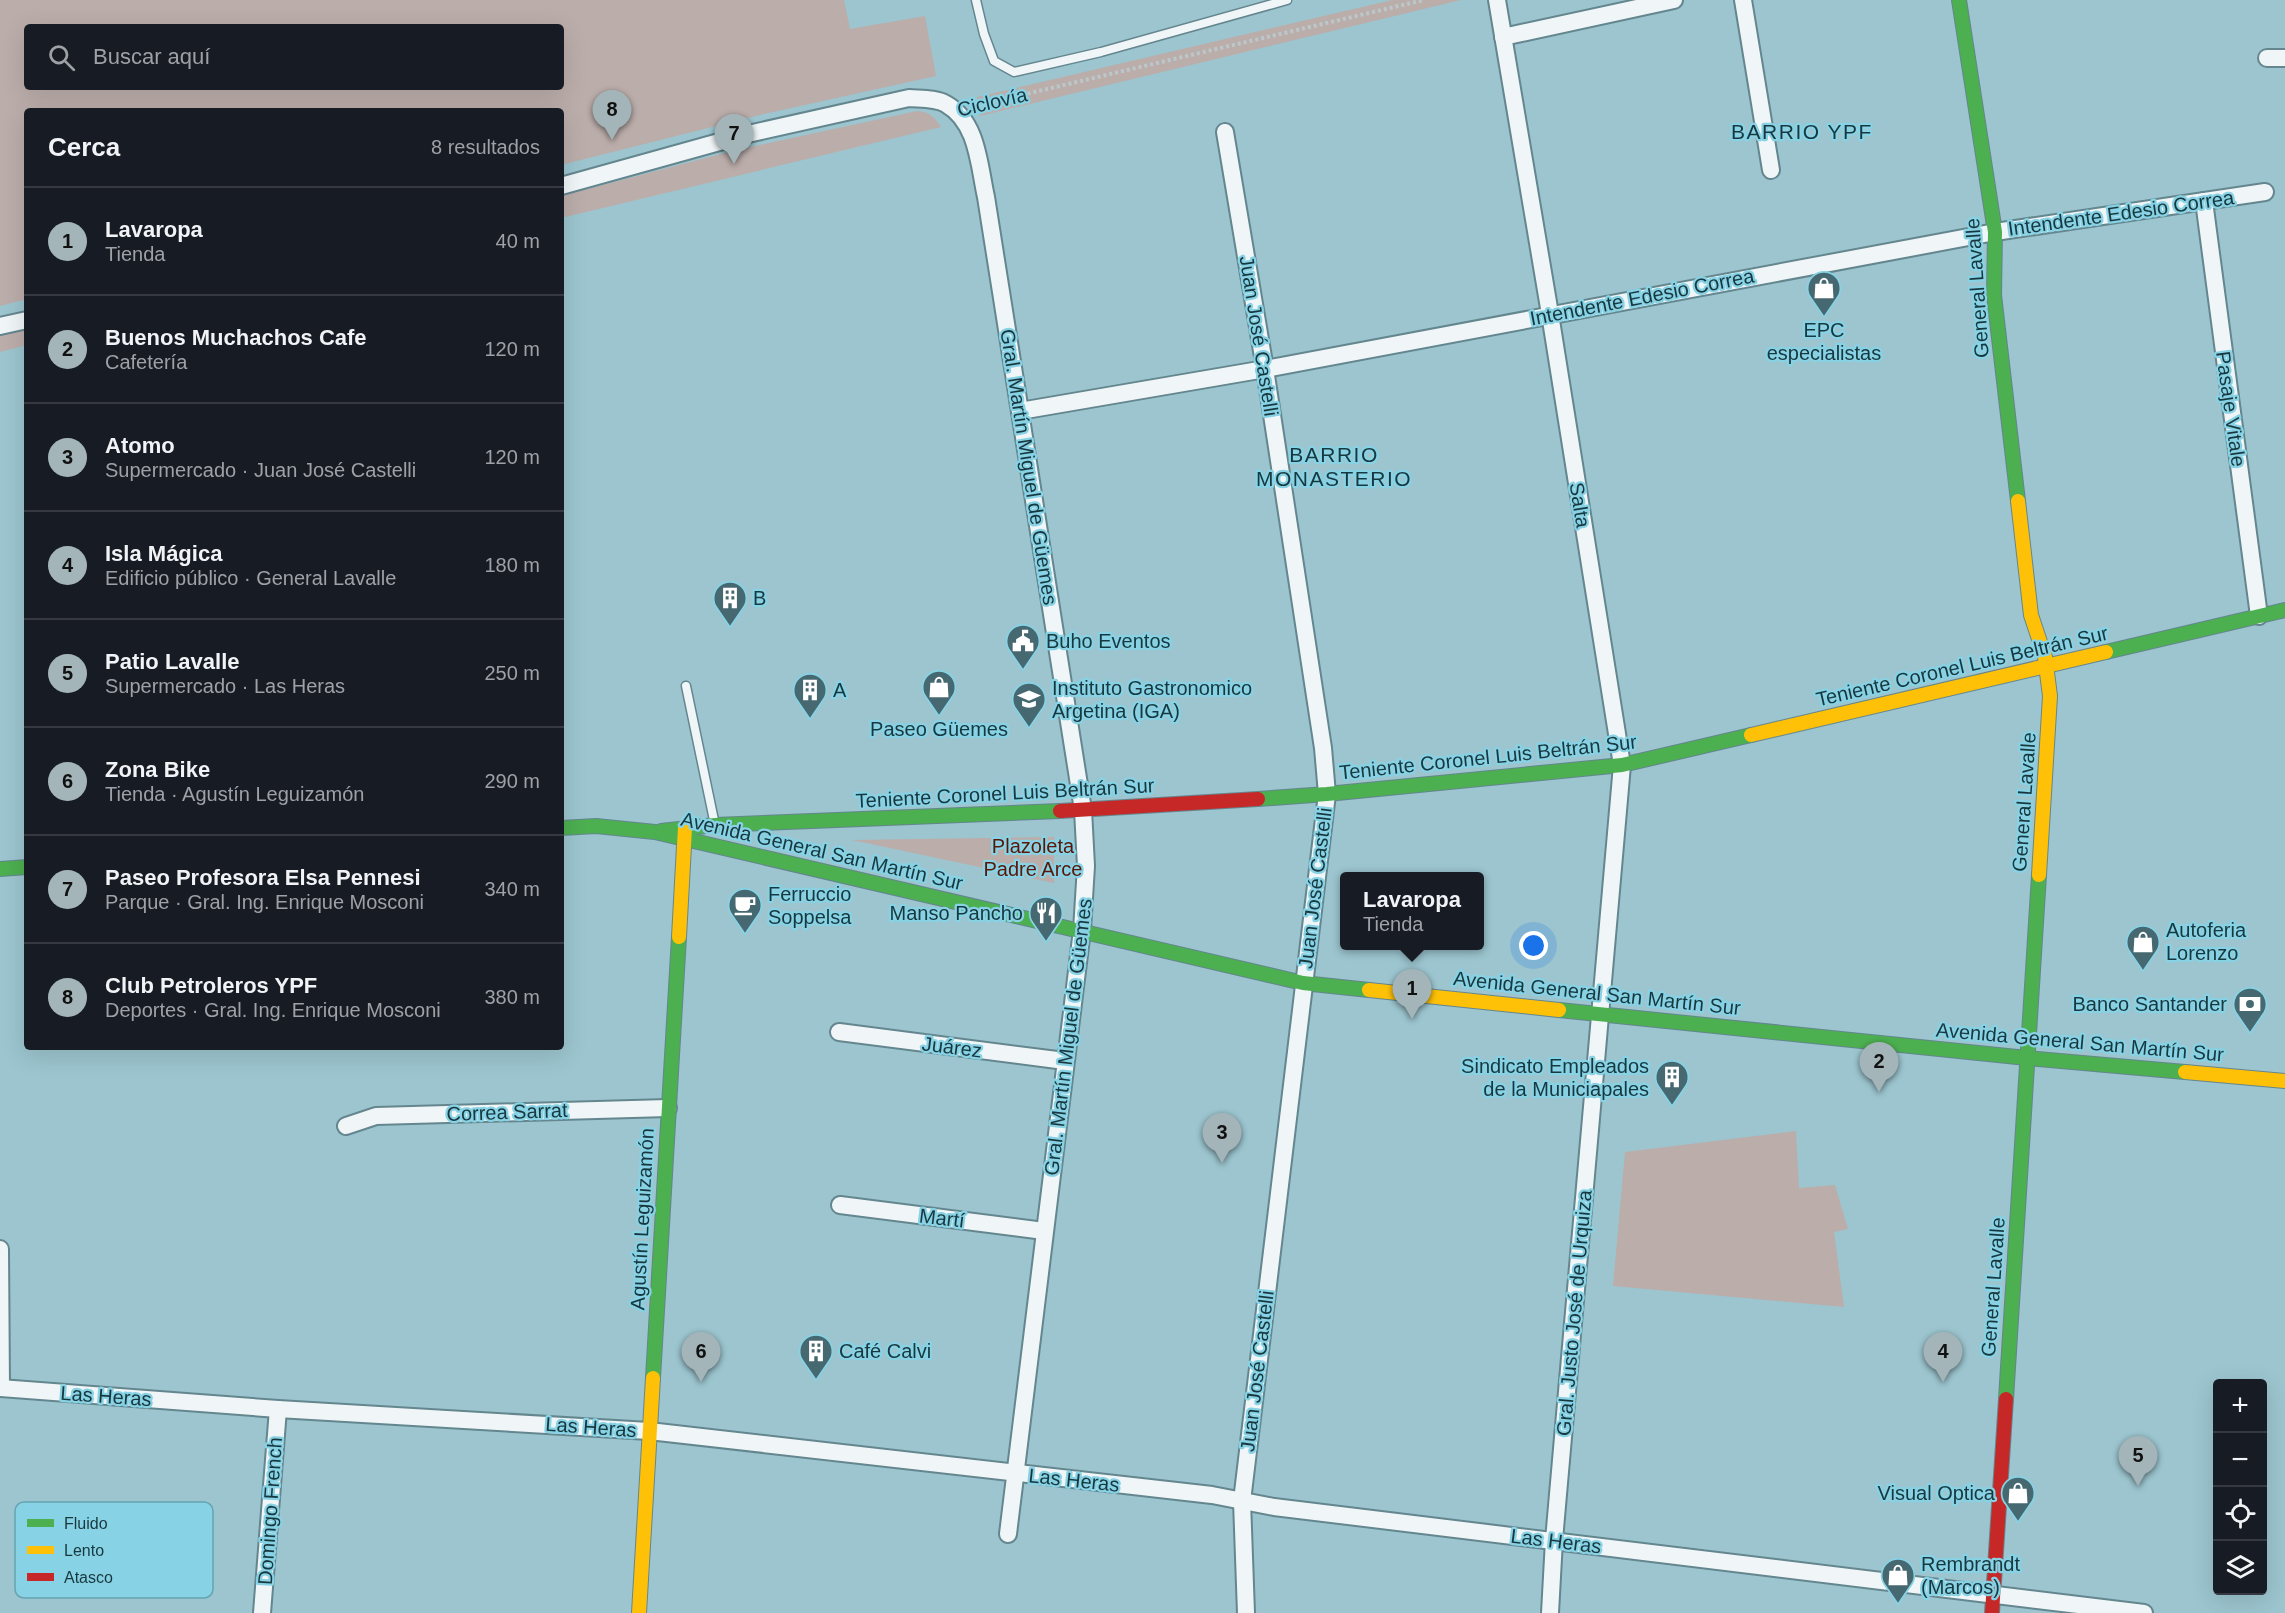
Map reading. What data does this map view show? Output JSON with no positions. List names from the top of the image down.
{
  "streets": {
    "street": [
      "Intendente Edesio Correa",
      "General Lavalle",
      "Juan José Castelli",
      "Pasaje Vitale",
      "Gral. Martín Miguel de Güemes",
      "Salta",
      "Teniente Coronel Luis Beltrán Sur",
      "Avenida General San Martín Sur",
      "Juárez",
      "Correa Sarrat",
      "Martí",
      "Agustín Leguizamón",
      "Gral. Justo José de Urquiza",
      "Las Heras",
      "Domingo French"
    ],
    "path": ["Ciclovía"]
  },
  "crossings": [
    ["Ciclovía", "Gral. Martín Miguel de Güemes"],
    ["Intendente Edesio Correa", "General Lavalle"],
    ["Intendente Edesio Correa", "Juan José Castelli"],
    ["Intendente Edesio Correa", "Pasaje Vitale"],
    ["Intendente Edesio Correa", "Gral. Martín Miguel de Güemes"],
    ["Intendente Edesio Correa", "Salta"],
    ["General Lavalle", "Teniente Coronel Luis Beltrán Sur"],
    ["General Lavalle", "Avenida General San Martín Sur"],
    ["General Lavalle", "Las Heras"],
    ["Juan José Castelli", "Teniente Coronel Luis Beltrán Sur"],
    ["Juan José Castelli", "Avenida General San Martín Sur"],
    ["Juan José Castelli", "Las Heras"],
    ["Pasaje Vitale", "Teniente Coronel Luis Beltrán Sur"],
    ["Gral. Martín Miguel de Güemes", "Teniente Coronel Luis Beltrán Sur"],
    ["Gral. Martín Miguel de Güemes", "Avenida General San Martín Sur"],
    ["Gral. Martín Miguel de Güemes", "Juárez"],
    ["Gral. Martín Miguel de Güemes", "Martí"],
    ["Gral. Martín Miguel de Güemes", "Las Heras"],
    ["Salta", "Teniente Coronel Luis Beltrán Sur"],
    ["Salta", "Avenida General San Martín Sur"],
    ["Salta", "Gral. Justo José de Urquiza"],
    ["Teniente Coronel Luis Beltrán Sur", "Avenida General San Martín Sur"],
    ["Teniente Coronel Luis Beltrán Sur", "Agustín Leguizamón"],
    ["Avenida General San Martín Sur", "Agustín Leguizamón"],
    ["Avenida General San Martín Sur", "Gral. Justo José de Urquiza"],
    ["Correa Sarrat", "Agustín Leguizamón"],
    ["Agustín Leguizamón", "Las Heras"],
    ["Gral. Justo José de Urquiza", "Las Heras"],
    ["Las Heras", "Domingo French"]
  ],
  "districts": ["BARRIO YPF", "BARRIO MONASTERIO"],
  "parks": ["Plazoleta Padre Arce"],
  "places": {
    "shop": [
      "EPC especialistas",
      "Paseo Güemes",
      "Autoferia Lorenzo",
      "Visual Optica",
      "Rembrandt (Marcos)"
    ],
    "building": [
      "B",
      "A",
      "Sindicato Empleados de la Municiapales",
      "Café Calvi"
    ],
    "public building": ["Buho Eventos"],
    "school or university": ["Instituto Gastronomico Argetina (IGA)"],
    "cafe": ["Ferruccio Soppelsa"],
    "restaurant": ["Manso Pancho"],
    "bank": ["Banco Santander"]
  },
  "legend": ["Fluido", "Lento", "Atasco"],
  "page": {
    "search": "Buscar aquí",
    "pins": [
      "8",
      "7",
      "1",
      "2",
      "3",
      "4",
      "6",
      "5"
    ],
    "heading": ["Cerca", "8 resultados"],
    "list": [
      {
        "mark": "1",
        "name": "Lavaropa",
        "note": "Tienda",
        "value": "40 m"
      },
      {
        "mark": "2",
        "name": "Buenos Muchachos Cafe",
        "note": "Cafetería",
        "value": "120 m"
      },
      {
        "mark": "3",
        "name": "Atomo",
        "note": "Supermercado · Juan José Castelli",
        "value": "120 m"
      },
      {
        "mark": "4",
        "name": "Isla Mágica",
        "note": "Edificio público · General Lavalle",
        "value": "180 m"
      },
      {
        "mark": "5",
        "name": "Patio Lavalle",
        "note": "Supermercado · Las Heras",
        "value": "250 m"
      },
      {
        "mark": "6",
        "name": "Zona Bike",
        "note": "Tienda · Agustín Leguizamón",
        "value": "290 m"
      },
      {
        "mark": "7",
        "name": "Paseo Profesora Elsa Pennesi",
        "note": "Parque · Gral. Ing. Enrique Mosconi",
        "value": "340 m"
      },
      {
        "mark": "8",
        "name": "Club Petroleros YPF",
        "note": "Deportes · Gral. Ing. Enrique Mosconi",
        "value": "380 m"
      }
    ],
    "popup": ["Lavaropa", "Tienda"],
    "map_buttons": ["+", "−"]
  }
}
